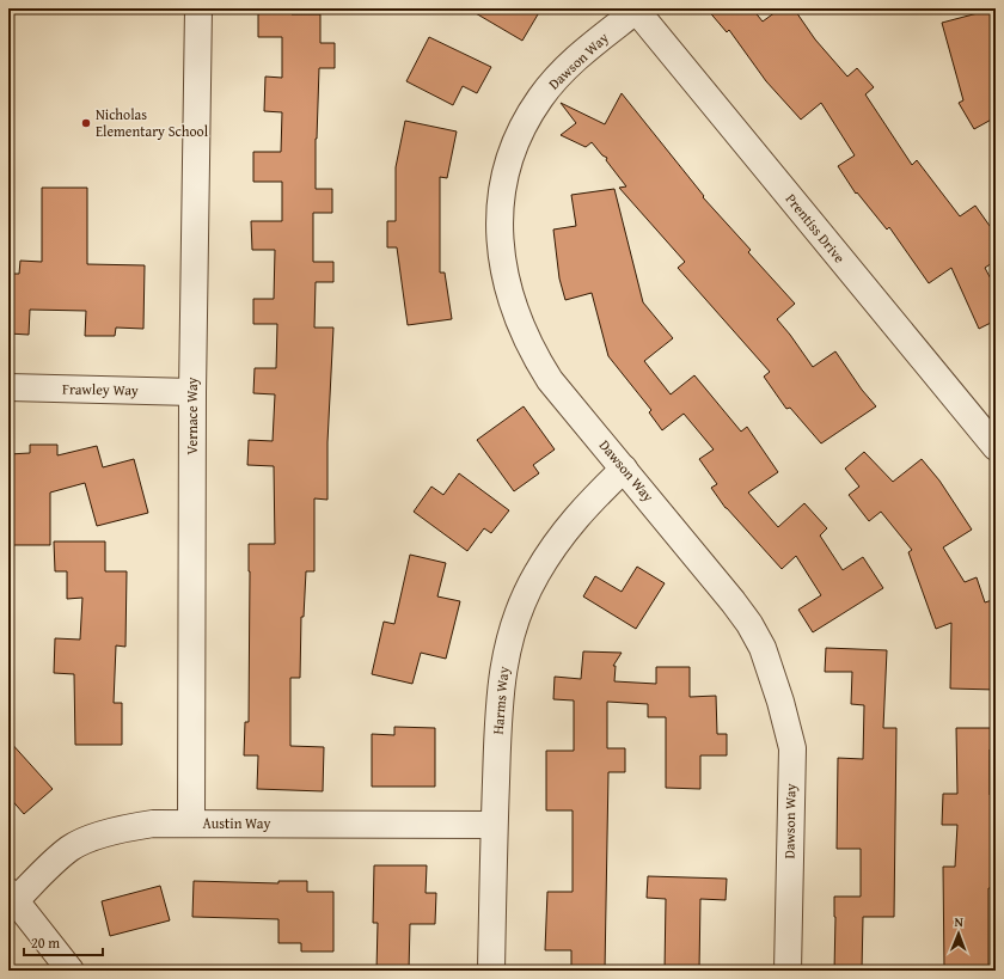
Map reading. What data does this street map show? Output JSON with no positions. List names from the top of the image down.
{
  "streets": {
    "street": [
      "Dawson Way",
      "Prentiss Drive",
      "Frawley Way",
      "Vernace Way",
      "Harms Way",
      "Austin Way"
    ]
  },
  "crossings": [
    ["Dawson Way", "Prentiss Drive"],
    ["Dawson Way", "Harms Way"],
    ["Frawley Way", "Vernace Way"],
    ["Vernace Way", "Austin Way"],
    ["Harms Way", "Austin Way"]
  ],
  "places": ["Nicholas Elementary School"],
  "scale_bar": "20 m",
  "north": "top"
}
